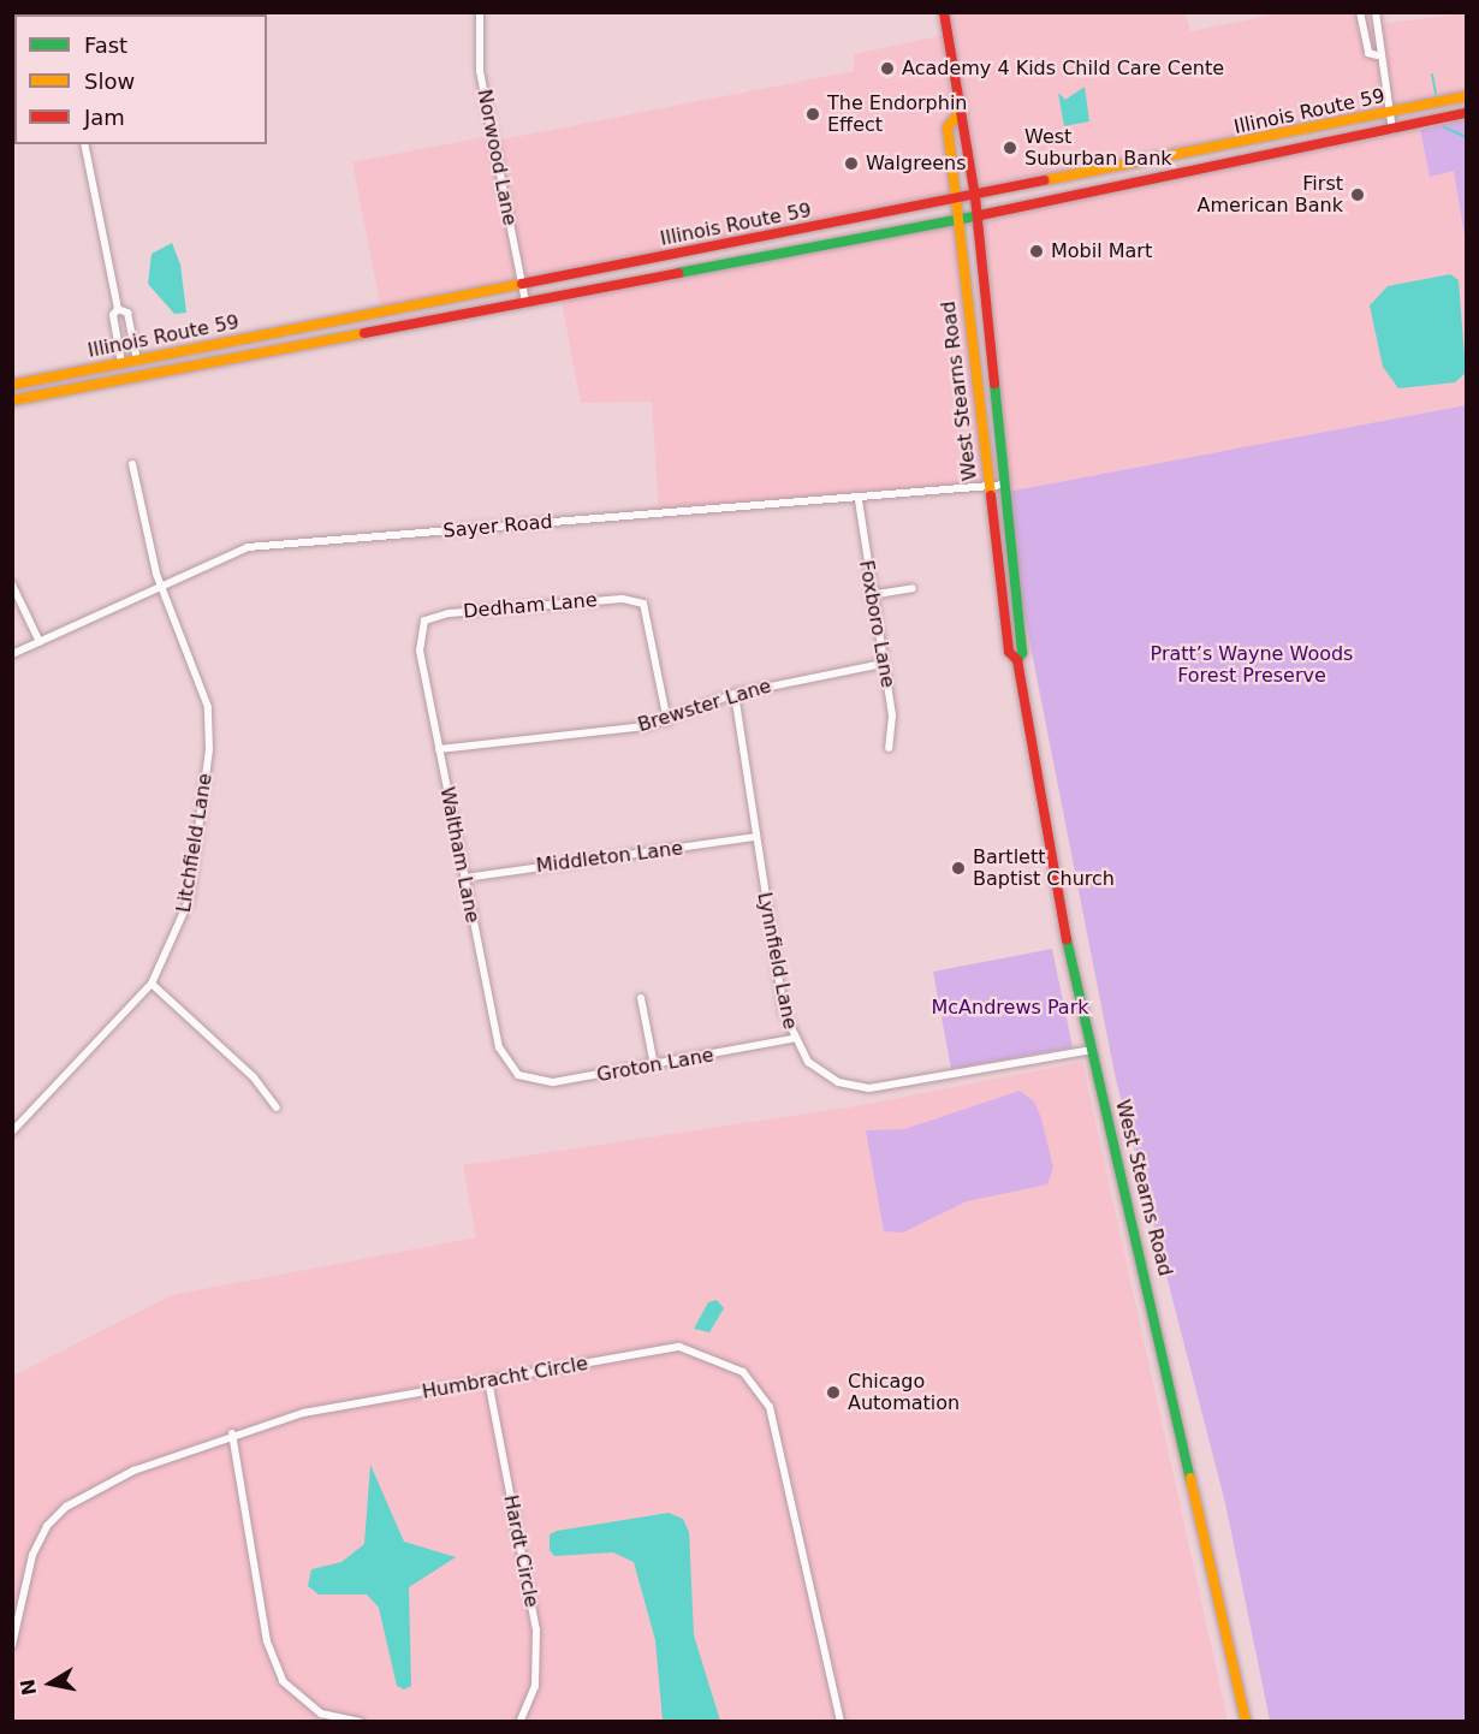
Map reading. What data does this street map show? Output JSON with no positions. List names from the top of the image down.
{
  "streets": {
    "main road": ["Illinois Route 59", "West Stearns Road"],
    "street": [
      "Norwood Lane",
      "Sayer Road",
      "Dedham Lane",
      "Foxboro Lane",
      "Brewster Lane",
      "Litchfield Lane",
      "Waltham Lane",
      "Middleton Lane",
      "Lynnfield Lane",
      "Groton Lane",
      "Humbracht Circle",
      "Hardt Circle"
    ]
  },
  "crossings": [
    ["Illinois Route 59", "Norwood Lane"],
    ["Illinois Route 59", "West Stearns Road"],
    ["West Stearns Road", "Sayer Road"],
    ["West Stearns Road", "Lynnfield Lane"],
    ["Sayer Road", "Foxboro Lane"],
    ["Sayer Road", "Litchfield Lane"],
    ["Dedham Lane", "Brewster Lane"],
    ["Dedham Lane", "Waltham Lane"],
    ["Foxboro Lane", "Brewster Lane"],
    ["Brewster Lane", "Waltham Lane"],
    ["Brewster Lane", "Lynnfield Lane"],
    ["Waltham Lane", "Middleton Lane"],
    ["Waltham Lane", "Groton Lane"],
    ["Middleton Lane", "Lynnfield Lane"],
    ["Lynnfield Lane", "Groton Lane"],
    ["Humbracht Circle", "Hardt Circle"]
  ],
  "parks": ["Pratt’s Wayne Woods Forest Preserve", "McAndrews Park"],
  "places": [
    "Academy 4 Kids Child Care Cente",
    "The Endorphin Effect",
    "West Suburban Bank",
    "Walgreens",
    "First American Bank",
    "Mobil Mart",
    "Bartlett Baptist Church",
    "Chicago Automation"
  ],
  "legend": ["Fast", "Slow", "Jam"],
  "north": "left"
}
